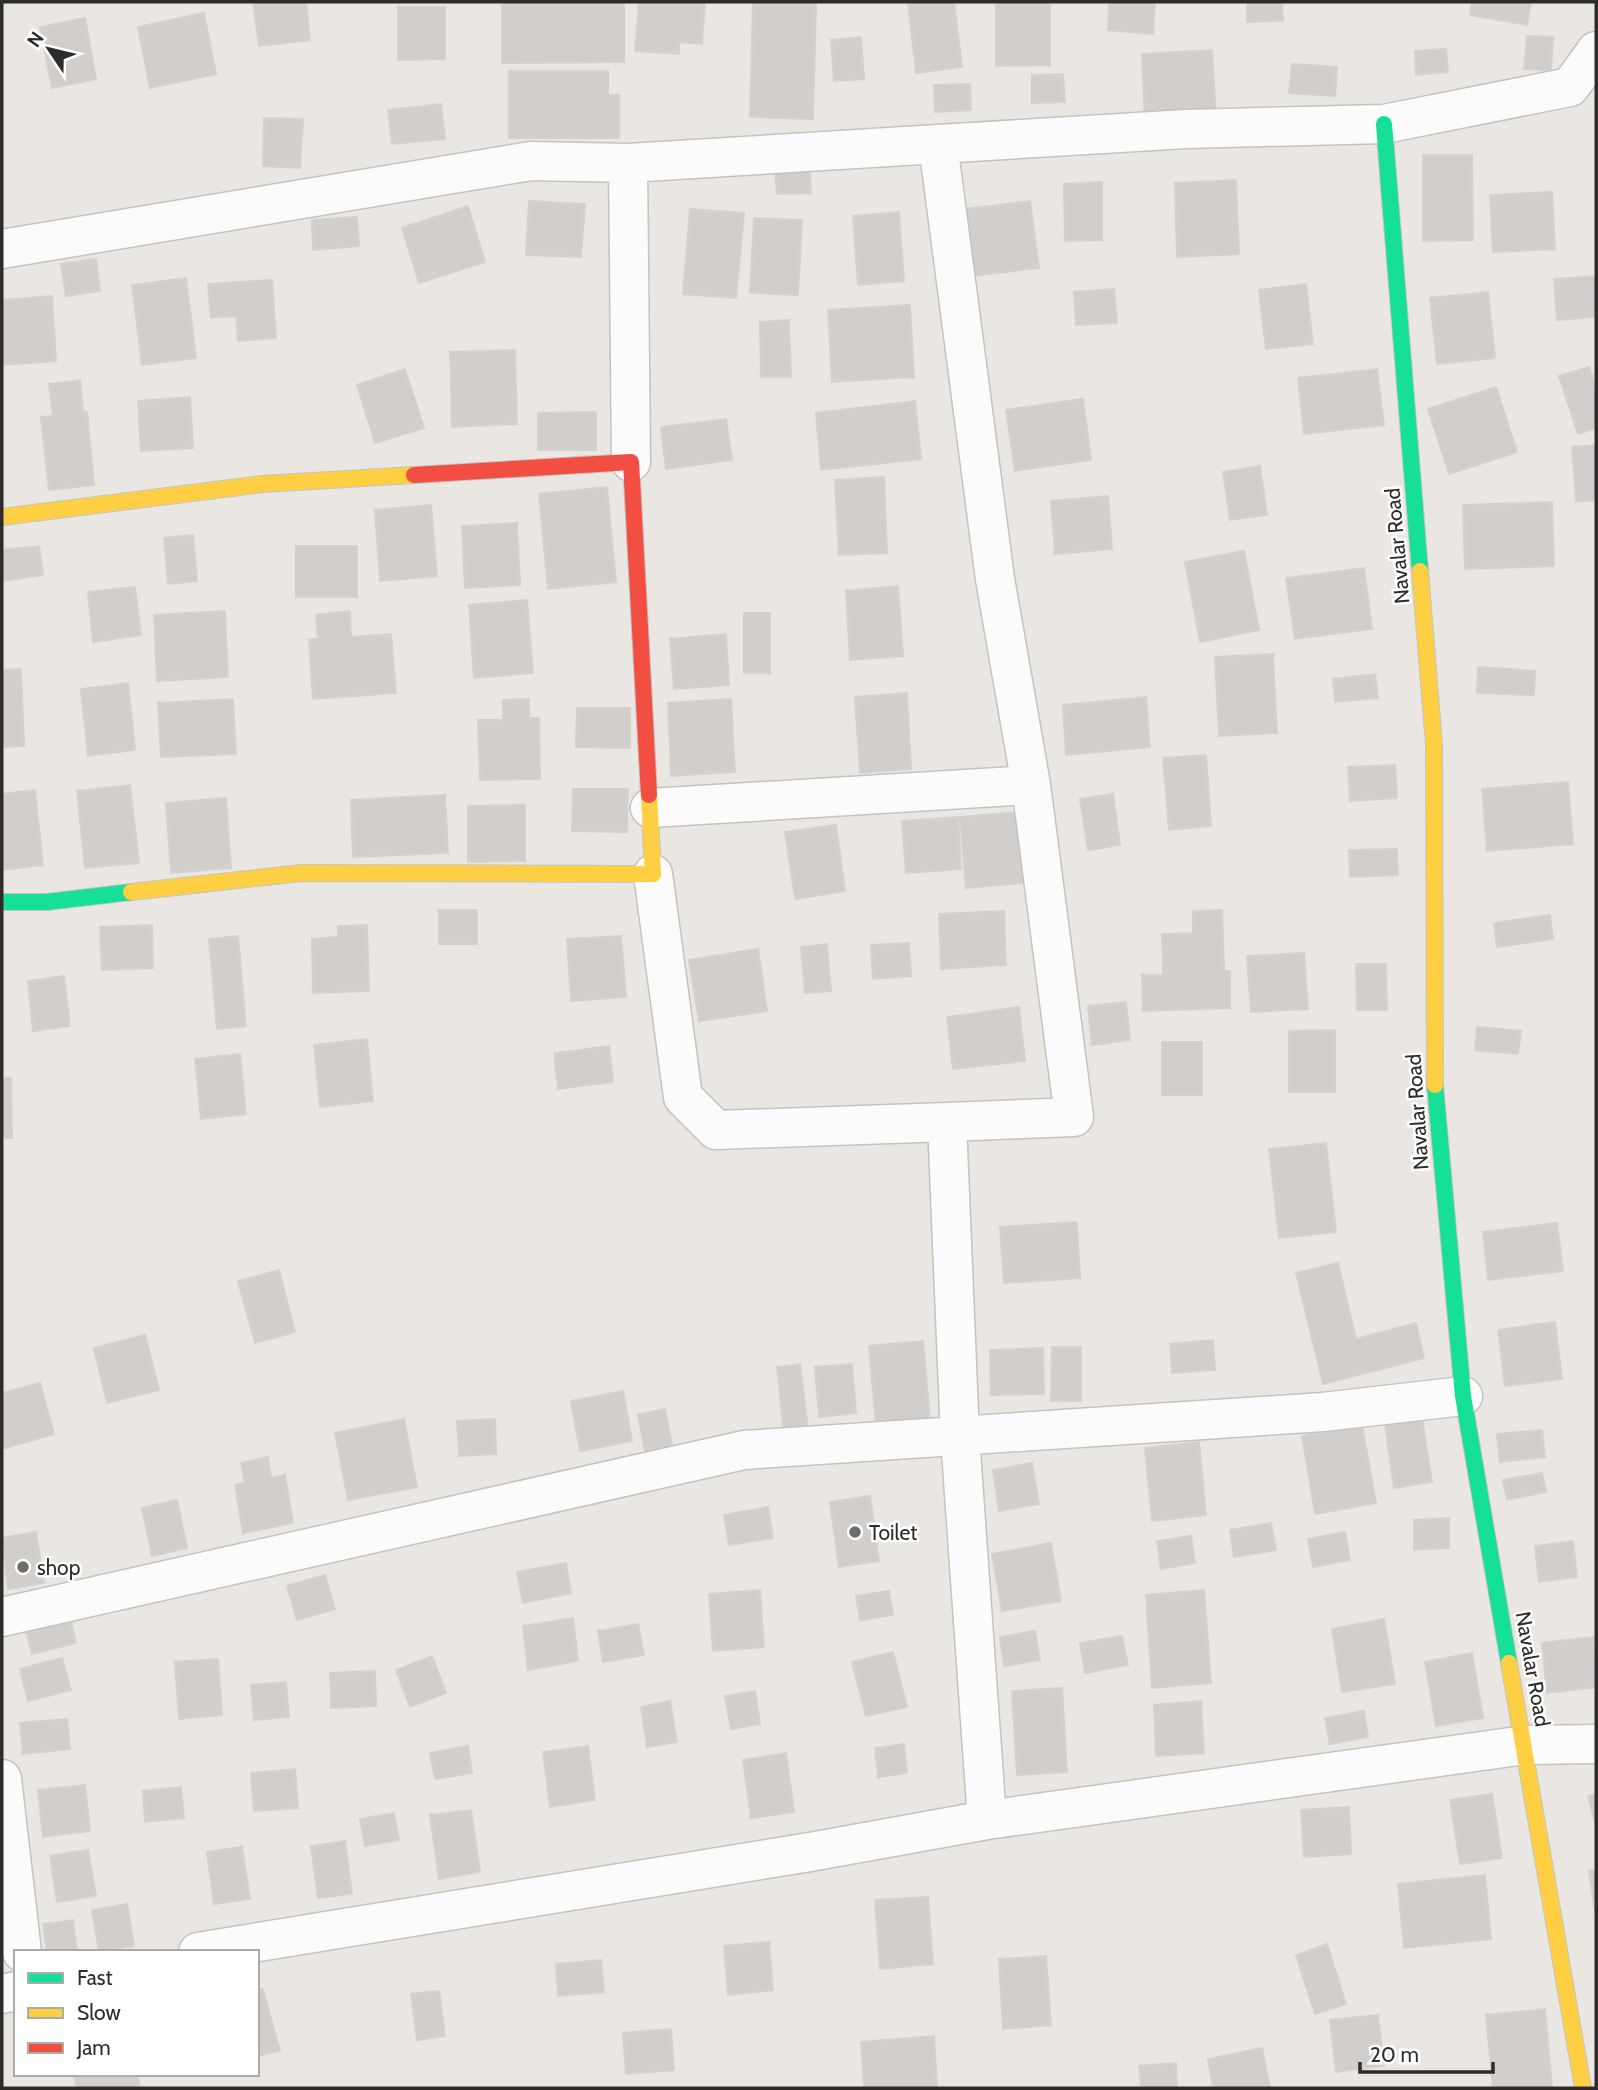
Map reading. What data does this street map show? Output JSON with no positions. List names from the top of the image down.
{
  "streets": {
    "street": ["Navalar Road"]
  },
  "places": ["Toilet", "shop"],
  "legend": ["Fast", "Slow", "Jam"],
  "scale_bar": "20 m",
  "north": "top left"
}
